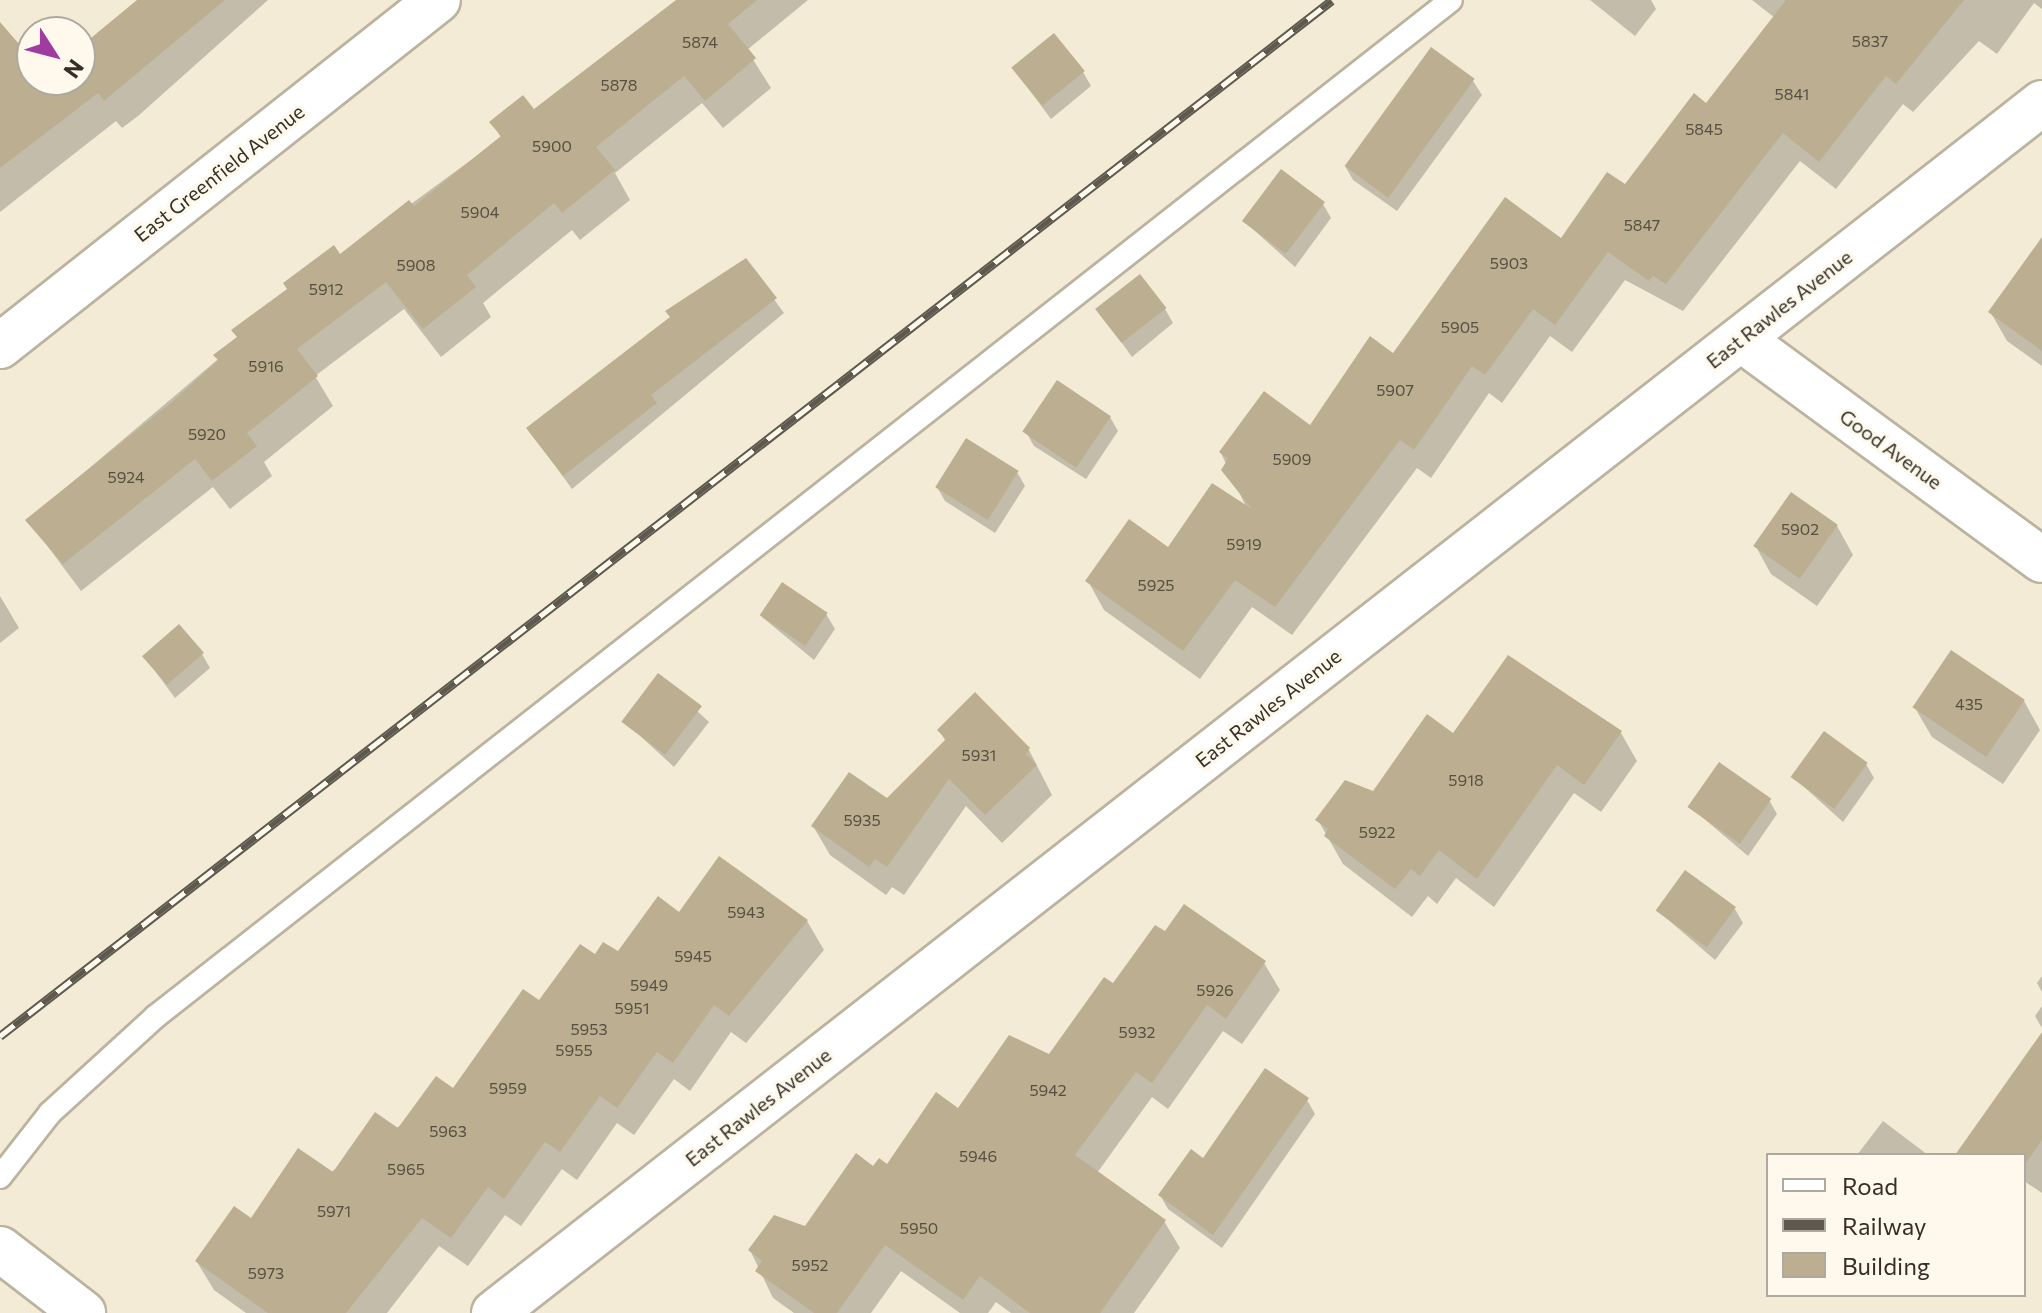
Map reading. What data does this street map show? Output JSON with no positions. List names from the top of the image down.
{
  "streets": {
    "street": ["East Greenfield Avenue", "East Rawles Avenue", "Good Avenue"]
  },
  "crossings": [
    ["East Rawles Avenue", "Good Avenue"]
  ],
  "house_numbers": [
    "5837",
    "5874",
    "5878",
    "5841",
    "5845",
    "5900",
    "5904",
    "5847",
    "5903",
    "5908",
    "5912",
    "5905",
    "5916",
    "5907",
    "5920",
    "5909",
    "5924",
    "5902",
    "5919",
    "5925",
    "435",
    "5931",
    "5918",
    "5935",
    "5922",
    "5943",
    "5945",
    "5949",
    "5926",
    "5951",
    "5953",
    "5932",
    "5955",
    "5959",
    "5942",
    "5963",
    "5946",
    "5965",
    "5971",
    "5950",
    "5952",
    "5973"
  ],
  "legend": ["Road", "Railway", "Building"],
  "north": "bottom right"
}
